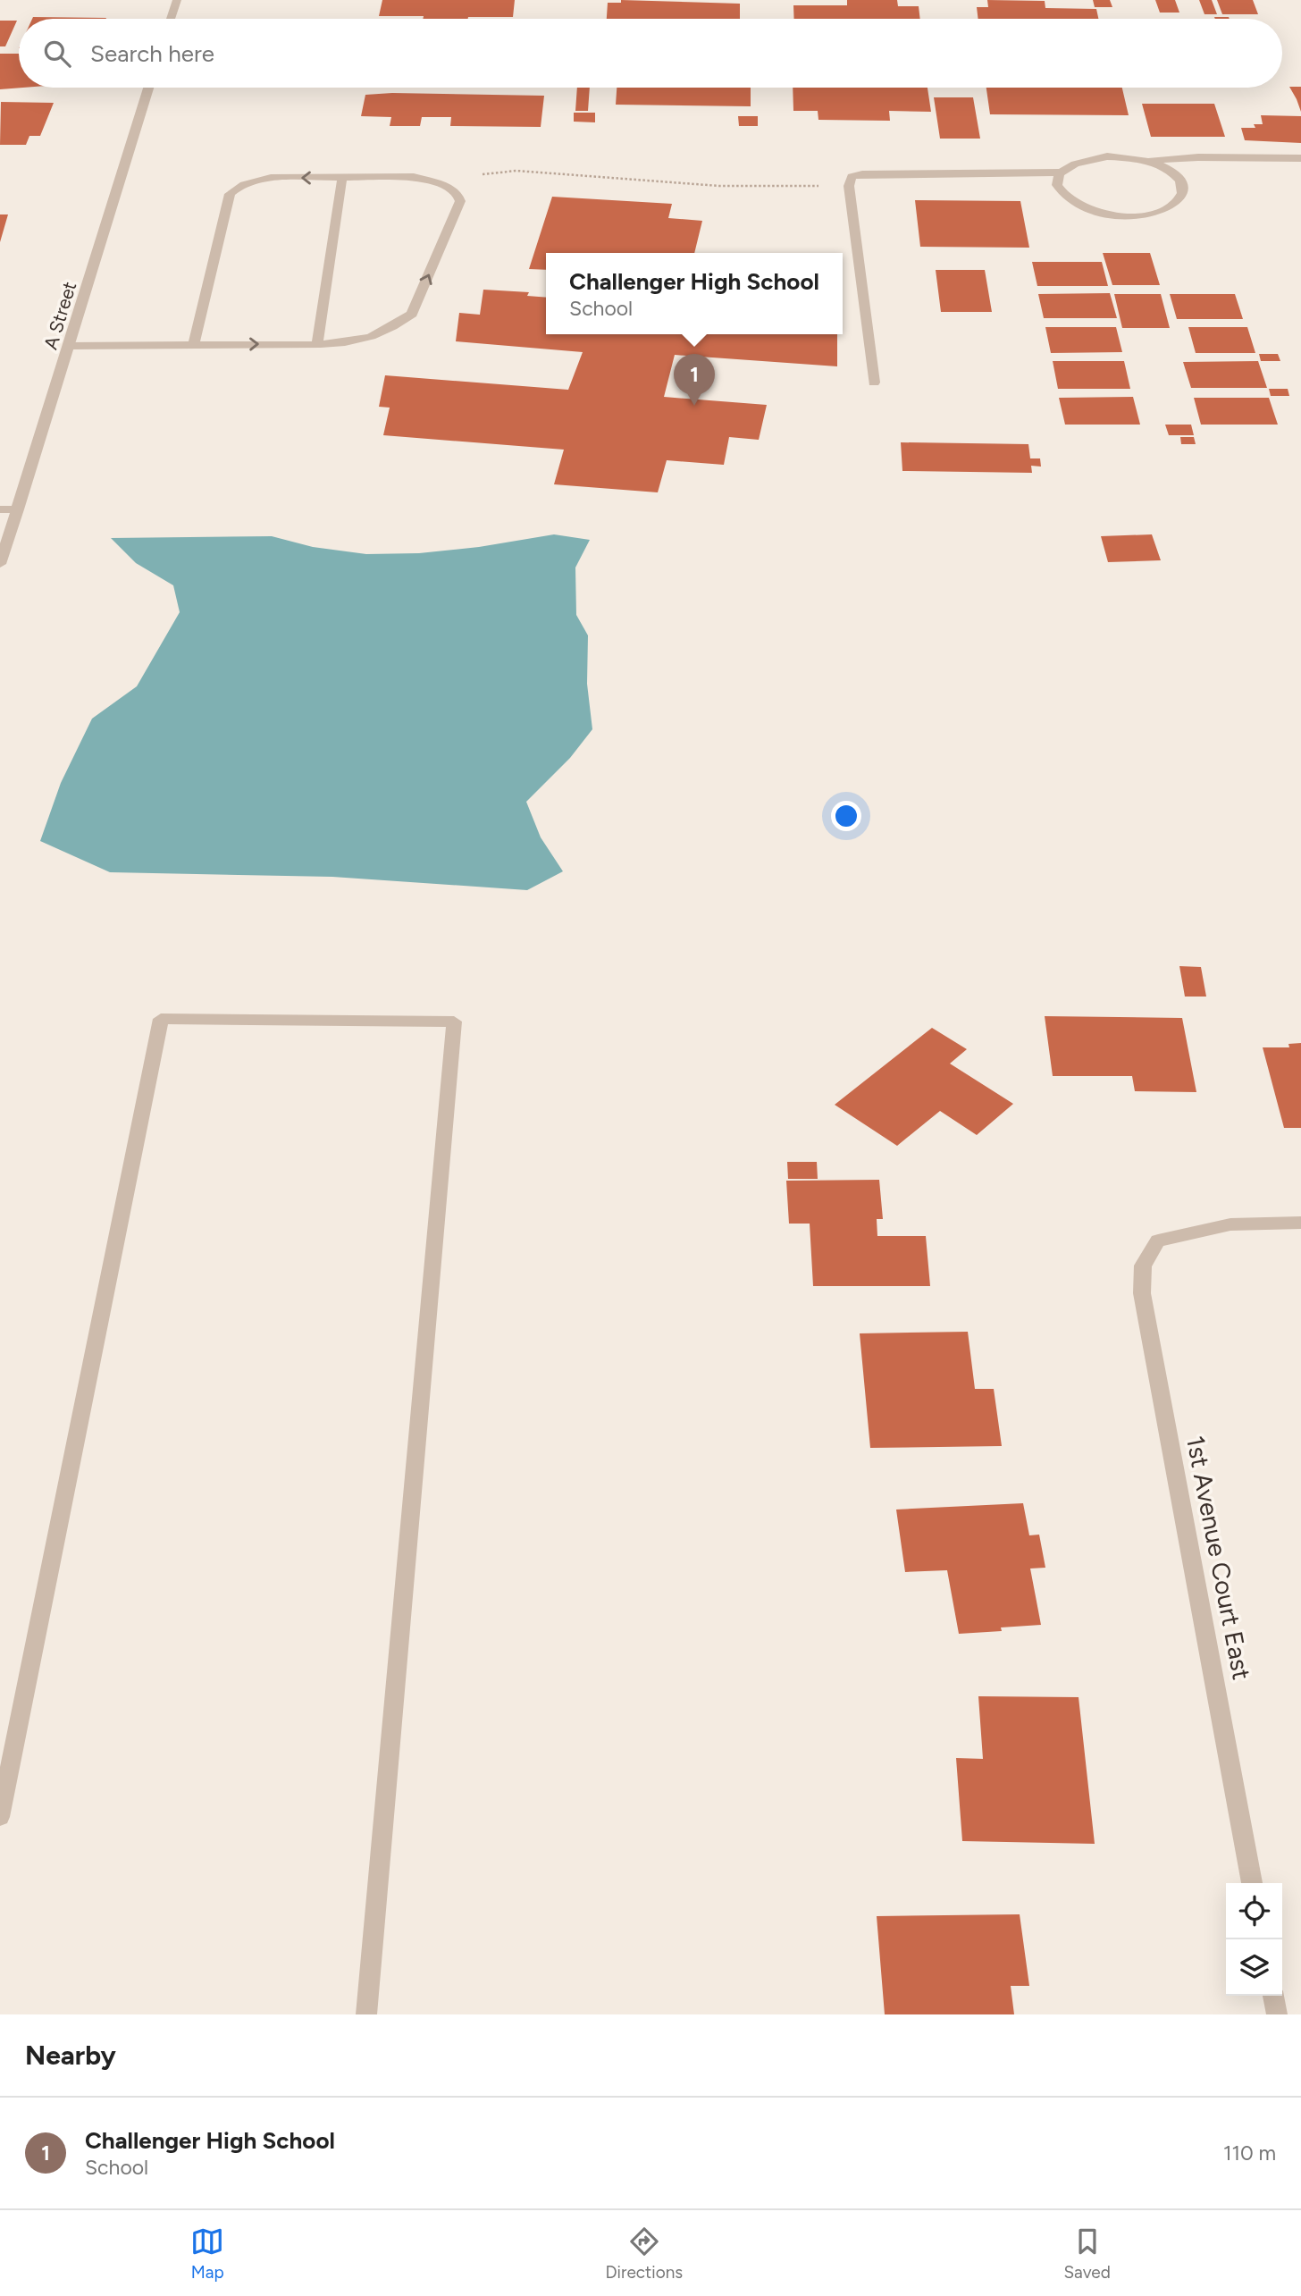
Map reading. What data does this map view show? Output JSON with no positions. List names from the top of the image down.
{
  "streets": {
    "street": ["A Street", "1st Avenue Court East"]
  },
  "page": {
    "search": "Search here",
    "popup": ["Challenger High School", "School"],
    "pins": "1",
    "heading": "Nearby",
    "list": [
      {
        "mark": "1",
        "name": "Challenger High School",
        "note": "School",
        "value": "110 m"
      }
    ],
    "nav": ["Map", "Directions", "Saved"]
  }
}
